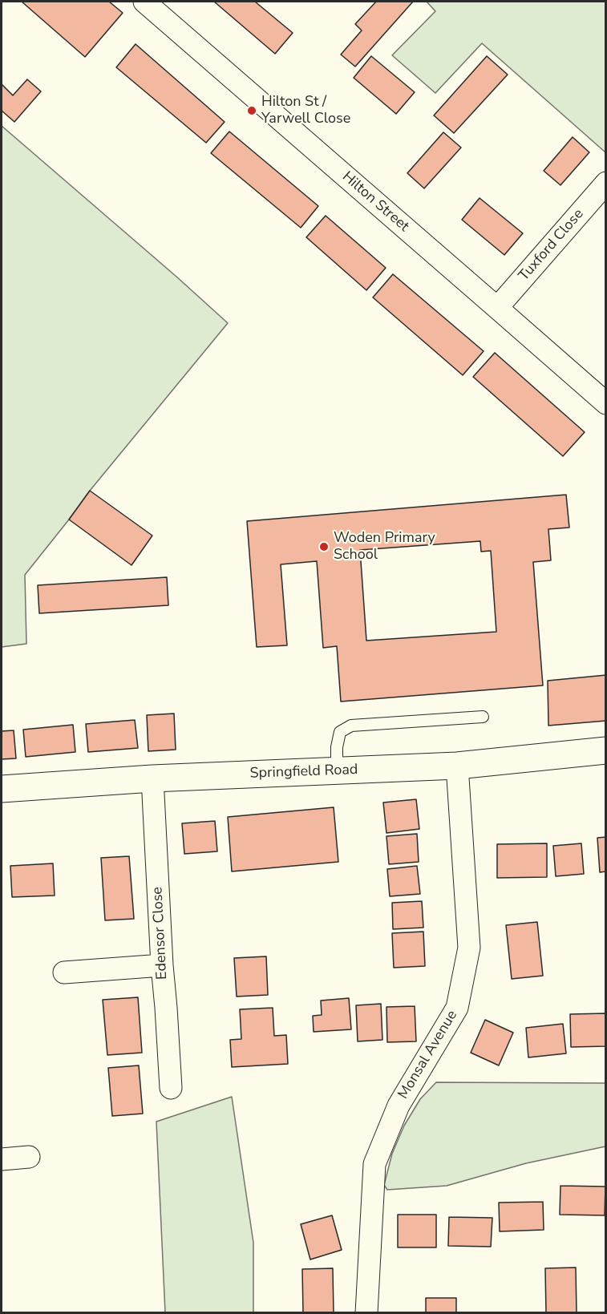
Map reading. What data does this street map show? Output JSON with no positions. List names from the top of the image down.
{
  "streets": {
    "street": [
      "Hilton Street",
      "Tuxford Close",
      "Springfield Road",
      "Edensor Close",
      "Monsal Avenue"
    ]
  },
  "crossings": [
    ["Hilton Street", "Tuxford Close"],
    ["Springfield Road", "Edensor Close"],
    ["Springfield Road", "Monsal Avenue"]
  ],
  "places": ["Hilton St / Yarwell Close", "Woden Primary School"]
}
